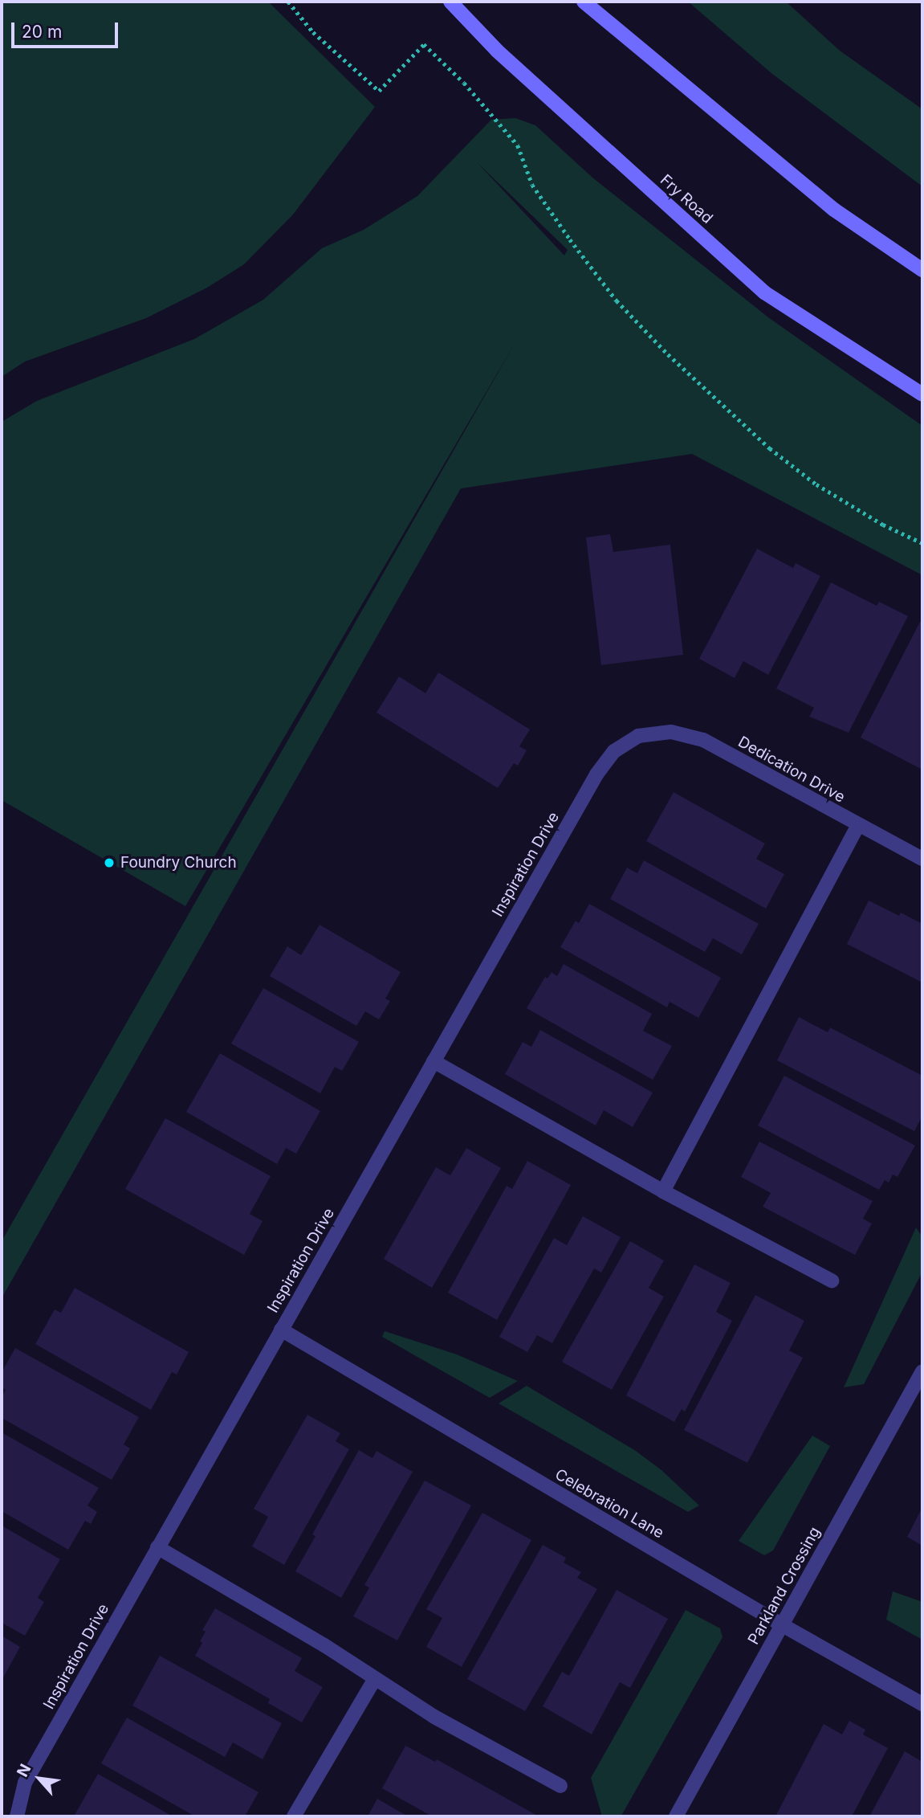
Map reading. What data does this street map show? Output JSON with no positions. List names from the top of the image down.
{
  "streets": {
    "main road": ["Fry Road"],
    "street": [
      "Dedication Drive",
      "Inspiration Drive",
      "Celebration Lane",
      "Parkland Crossing"
    ]
  },
  "crossings": [
    ["Dedication Drive", "Inspiration Drive"],
    ["Inspiration Drive", "Celebration Lane"],
    ["Celebration Lane", "Parkland Crossing"]
  ],
  "places": ["Foundry Church"],
  "scale_bar": "20 m",
  "north": "top left"
}
